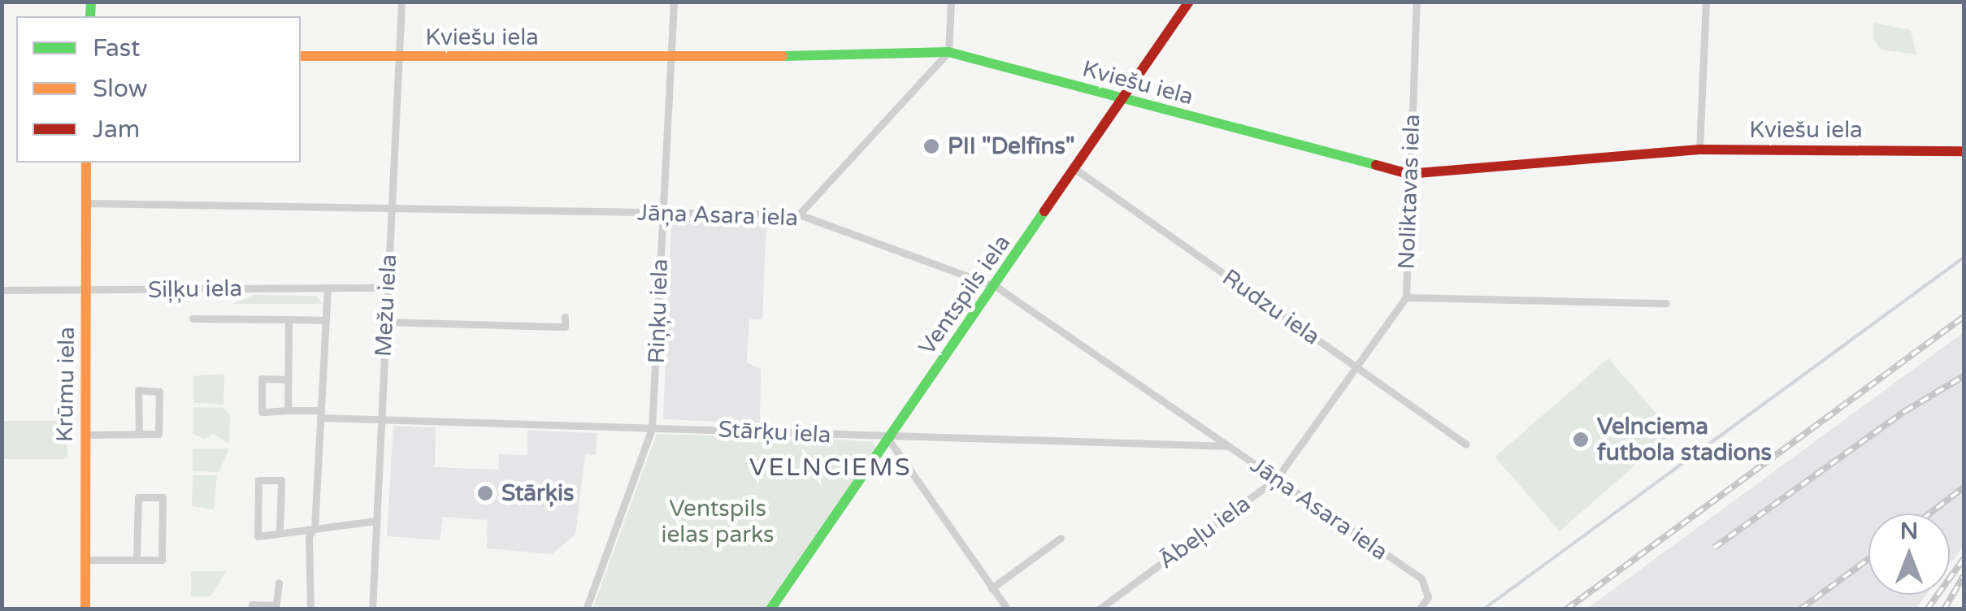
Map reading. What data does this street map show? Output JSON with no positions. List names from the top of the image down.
{
  "streets": {
    "street": [
      "Kviešu iela",
      "Noliktavas iela",
      "Jāņa Asara iela",
      "Siļķu iela",
      "Ventspils iela",
      "Mežu iela",
      "Rudzu iela",
      "Riņķu iela",
      "Krūmu iela",
      "Stārķu iela",
      "Ābeļu iela"
    ]
  },
  "crossings": [
    ["Kviešu iela", "Noliktavas iela"],
    ["Kviešu iela", "Ventspils iela"],
    ["Kviešu iela", "Mežu iela"],
    ["Kviešu iela", "Riņķu iela"],
    ["Noliktavas iela", "Rudzu iela"],
    ["Noliktavas iela", "Ābeļu iela"],
    ["Jāņa Asara iela", "Ventspils iela"],
    ["Jāņa Asara iela", "Mežu iela"],
    ["Jāņa Asara iela", "Riņķu iela"],
    ["Jāņa Asara iela", "Krūmu iela"],
    ["Jāņa Asara iela", "Stārķu iela"],
    ["Jāņa Asara iela", "Ābeļu iela"],
    ["Siļķu iela", "Mežu iela"],
    ["Siļķu iela", "Krūmu iela"],
    ["Ventspils iela", "Rudzu iela"],
    ["Ventspils iela", "Stārķu iela"],
    ["Mežu iela", "Stārķu iela"],
    ["Rudzu iela", "Ābeļu iela"],
    ["Riņķu iela", "Stārķu iela"]
  ],
  "districts": ["VELNCIEMS"],
  "parks": ["Ventspils ielas parks"],
  "places": ["PII \"Delfīns\"", "Velnciema futbola stadions", "Stārķis"],
  "legend": ["Fast", "Slow", "Jam"],
  "north": "top"
}
